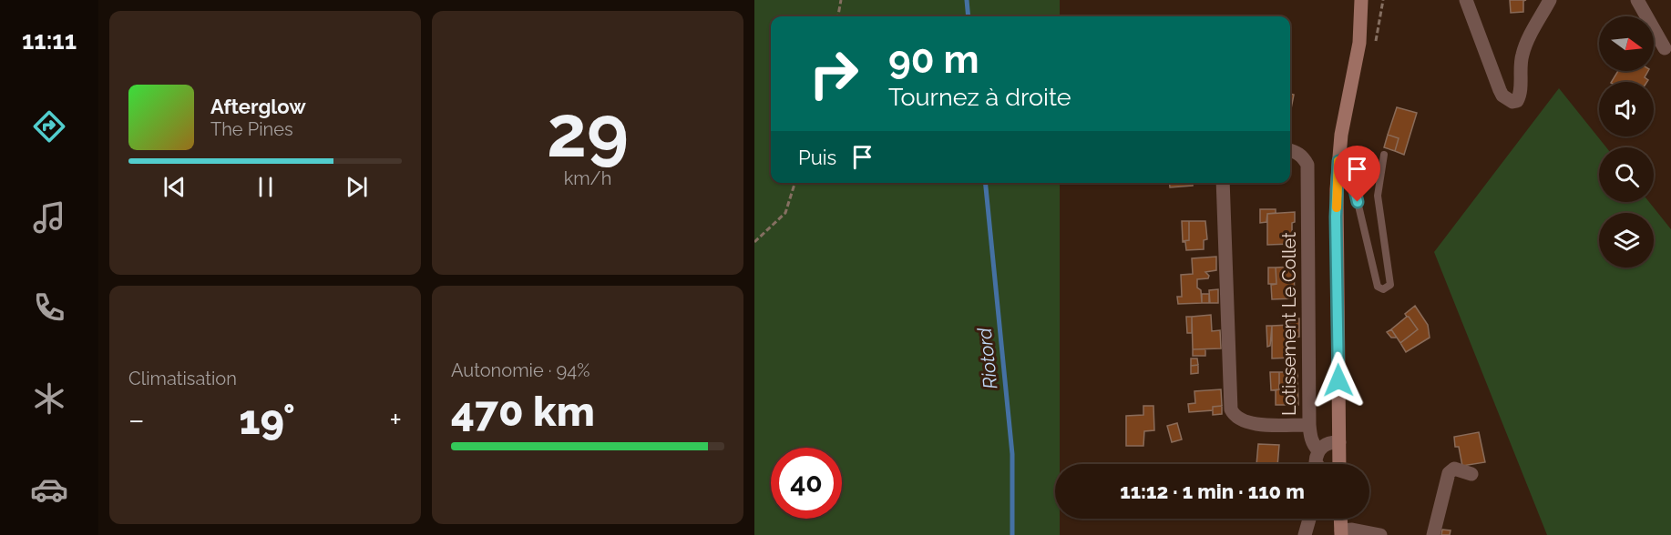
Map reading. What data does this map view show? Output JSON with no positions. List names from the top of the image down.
{
  "streets": {
    "street": ["Lotissement Le Collet"]
  },
  "water": ["Riotord"],
  "north": "right",
  "page": {
    "tabs": "11:11",
    "tile": [
      ["29", "km/h"],
      "Climatisation",
      ["Autonomie · 94%", "470 km"]
    ],
    "turn": ["90 m", "Tournez à droite"],
    "song": ["Afterglow", "The Pines"],
    "then": "Puis",
    "heat": ["−", "19°", "+"],
    "limit": "40",
    "trip": "11:12 · 1 min · 110 m"
  }
}
